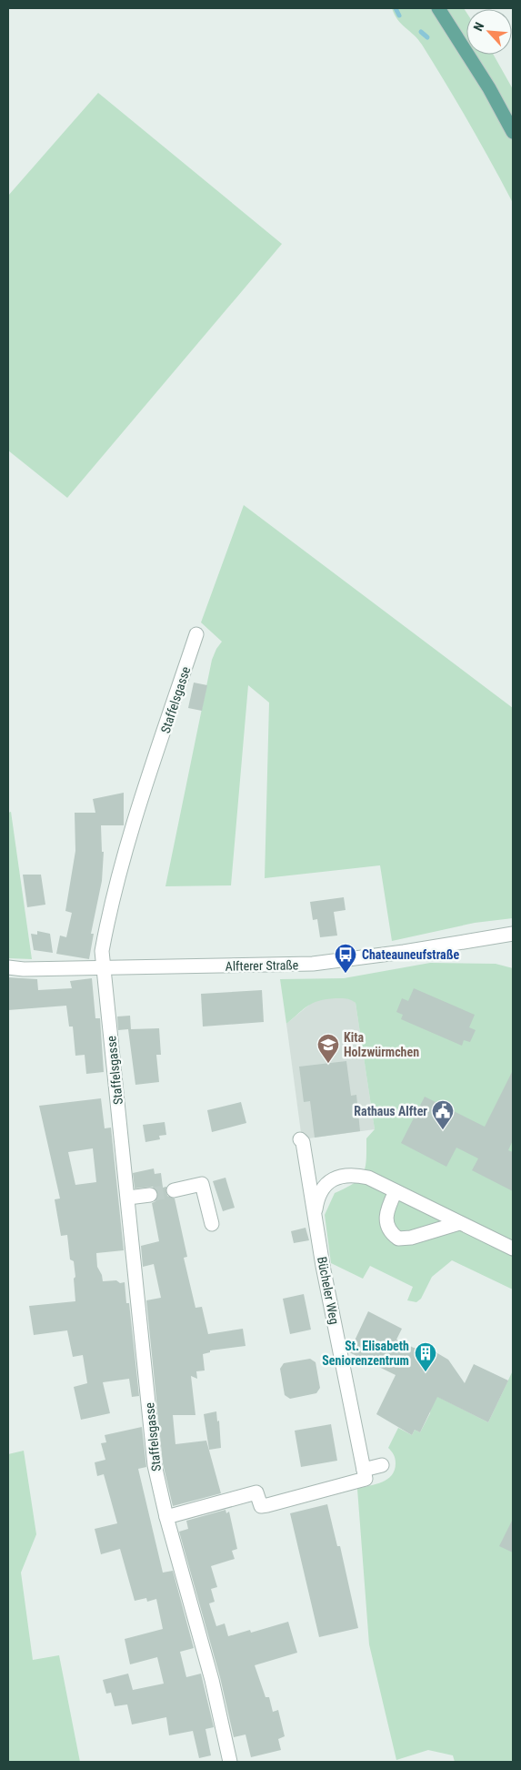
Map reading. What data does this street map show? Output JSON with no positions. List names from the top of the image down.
{
  "streets": {
    "street": ["Staffelsgasse", "Alfterer Straße", "Bücheler Weg"]
  },
  "crossings": [
    ["Staffelsgasse", "Alfterer Straße"]
  ],
  "places": {
    "bus stop": ["Chateauneufstraße"],
    "school or university": ["Kita Holzwürmchen"],
    "public building": ["Rathaus Alfter"],
    "building": ["St. Elisabeth Seniorenzentrum"]
  },
  "north": "top left"
}
